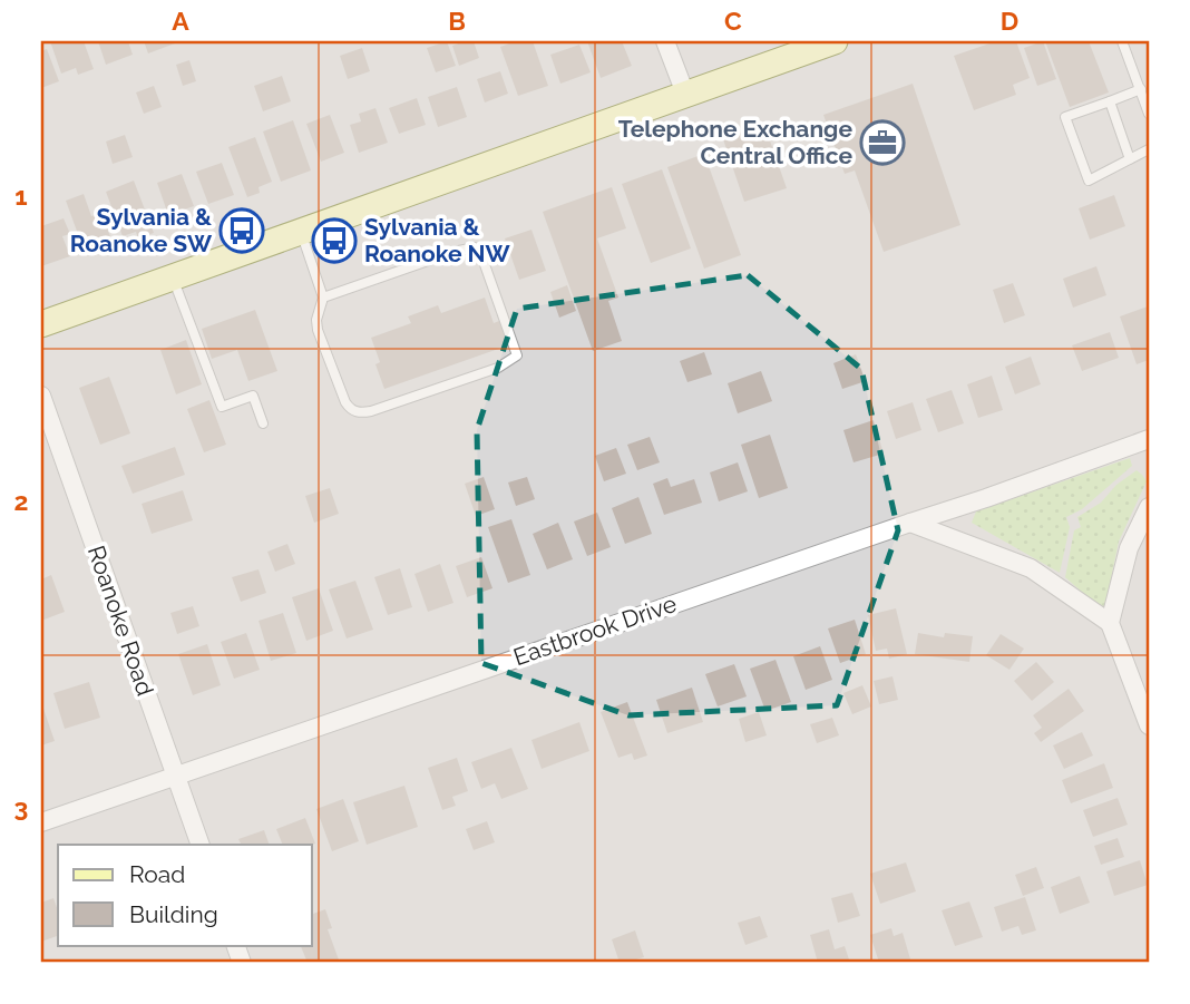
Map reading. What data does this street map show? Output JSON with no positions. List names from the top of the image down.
{
  "streets": {
    "street": ["Roanoke Road", "Eastbrook Drive"]
  },
  "crossings": [
    ["Roanoke Road", "Eastbrook Drive"]
  ],
  "places": {
    "office": ["Telephone Exchange Central Office"],
    "bus stop": ["Sylvania & Roanoke SW", "Sylvania & Roanoke NW"]
  },
  "legend": ["Road", "Building"],
  "grid": {
    "columns": [
      "A",
      "B",
      "C",
      "D"
    ],
    "rows": ["1", "2", "3"]
  }
}
